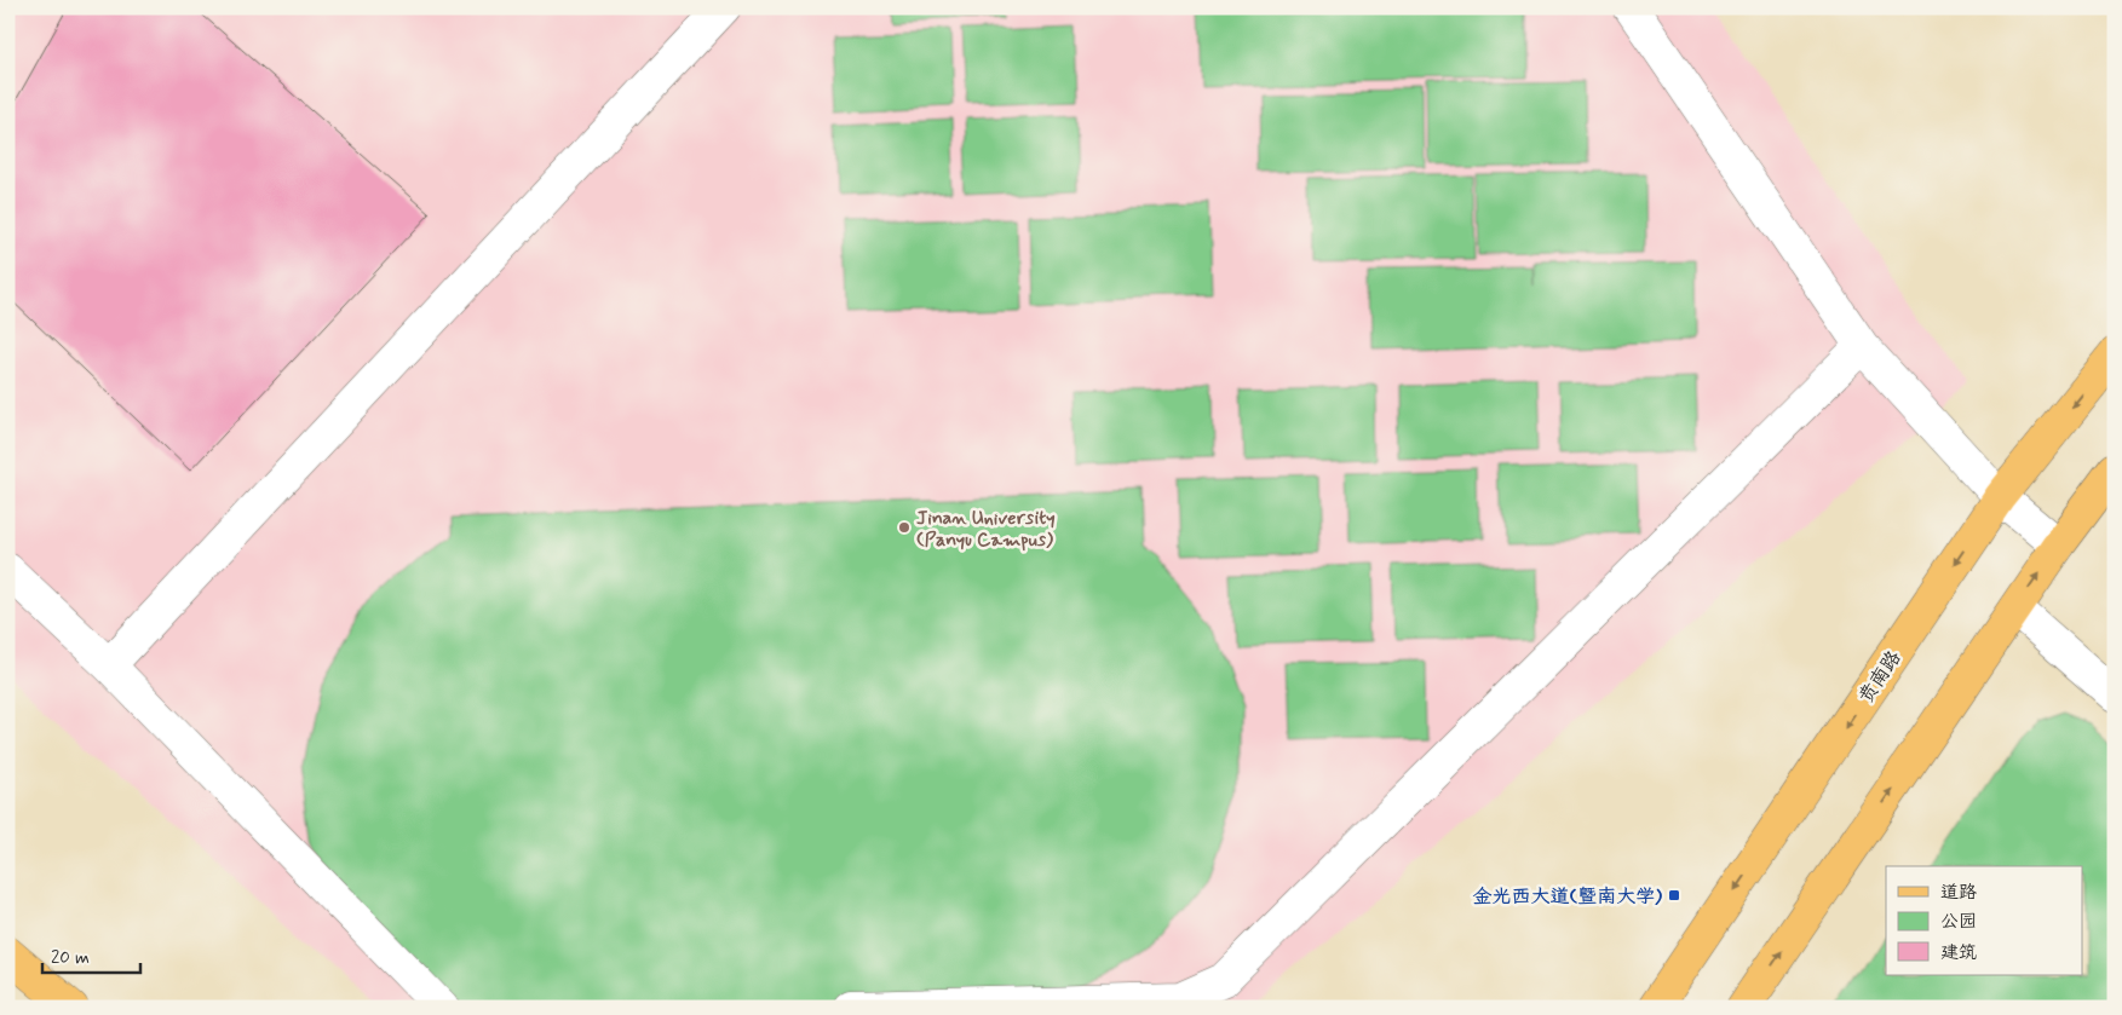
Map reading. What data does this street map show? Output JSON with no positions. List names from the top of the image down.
{
  "streets": {
    "main road": ["贲南路"]
  },
  "places": {
    "other": ["Jinan University (Panyu Campus)"],
    "transit": ["金光西大道(暨南大学)"]
  },
  "legend": ["道路", "公园", "建筑"],
  "scale_bar": "20 m"
}
